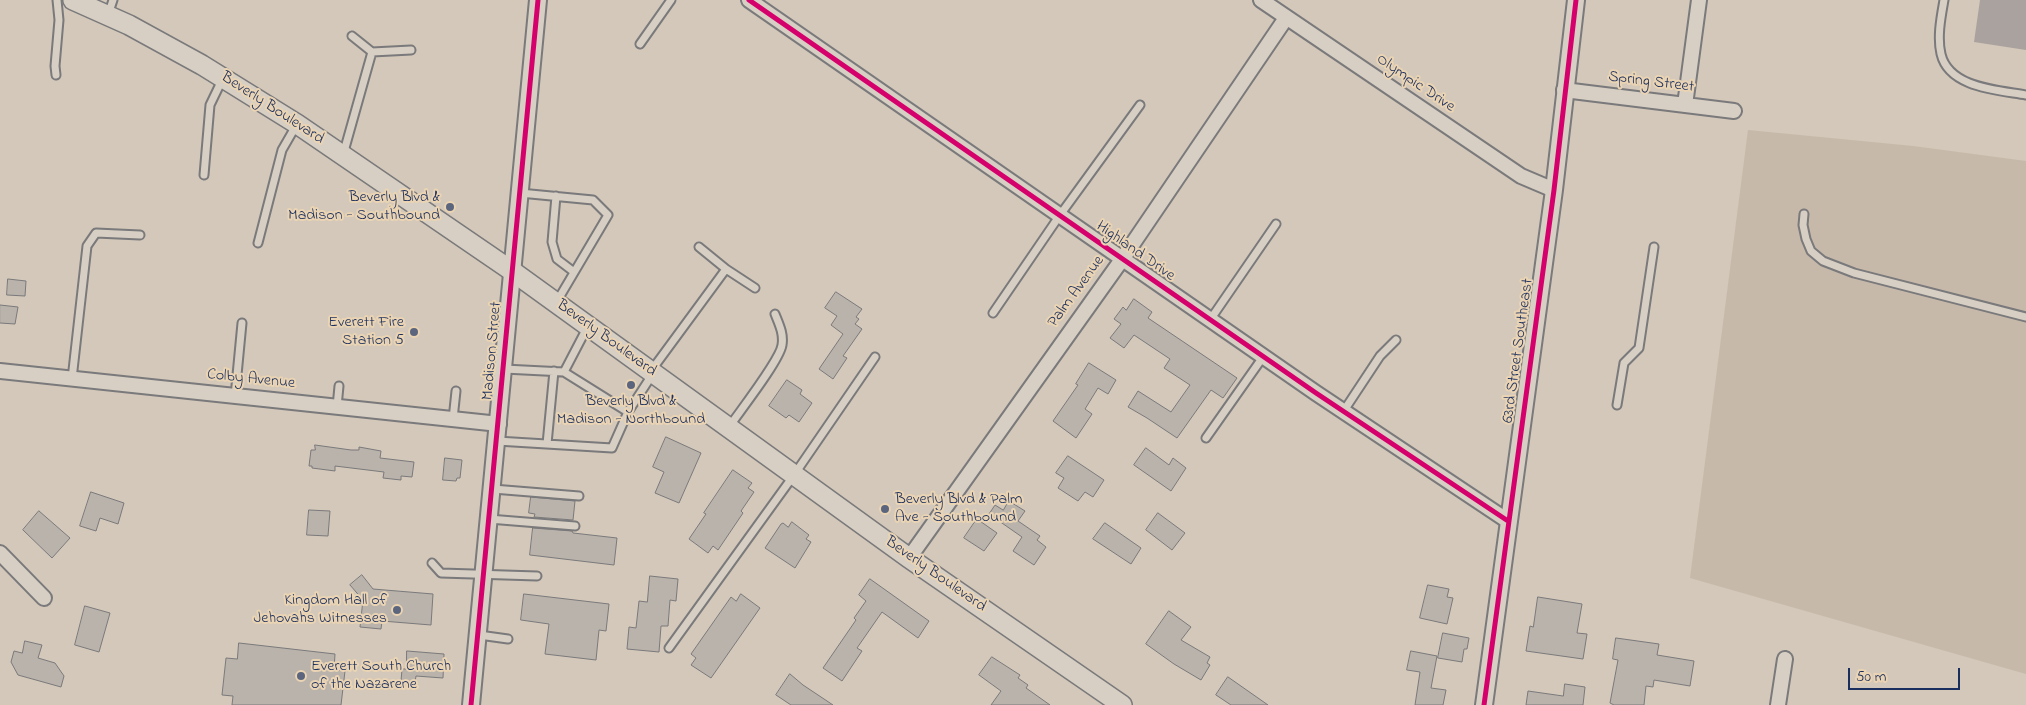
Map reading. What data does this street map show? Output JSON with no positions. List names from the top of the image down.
{
  "streets": {
    "main road": ["Beverly Boulevard"],
    "street": [
      "Spring Street",
      "Olympic Drive",
      "Highland Drive",
      "Palm Avenue",
      "Madison Street",
      "63rd Street Southeast",
      "Colby Avenue"
    ]
  },
  "crossings": [
    ["Spring Street", "63rd Street Southeast"],
    ["Olympic Drive", "Palm Avenue"],
    ["Olympic Drive", "63rd Street Southeast"],
    ["Beverly Boulevard", "Palm Avenue"],
    ["Beverly Boulevard", "Madison Street"],
    ["Highland Drive", "Palm Avenue"],
    ["Highland Drive", "63rd Street Southeast"],
    ["Madison Street", "Colby Avenue"]
  ],
  "places": [
    "Beverly Blvd & Madison - Southbound",
    "Everett Fire Station 5",
    "Beverly Blvd & Madison - Northbound",
    "Beverly Blvd & Palm Ave - Southbound",
    "Kingdom Hall of Jehovahs Witnesses",
    "Everett South Church of the Nazarene"
  ],
  "scale_bar": "50 m"
}
